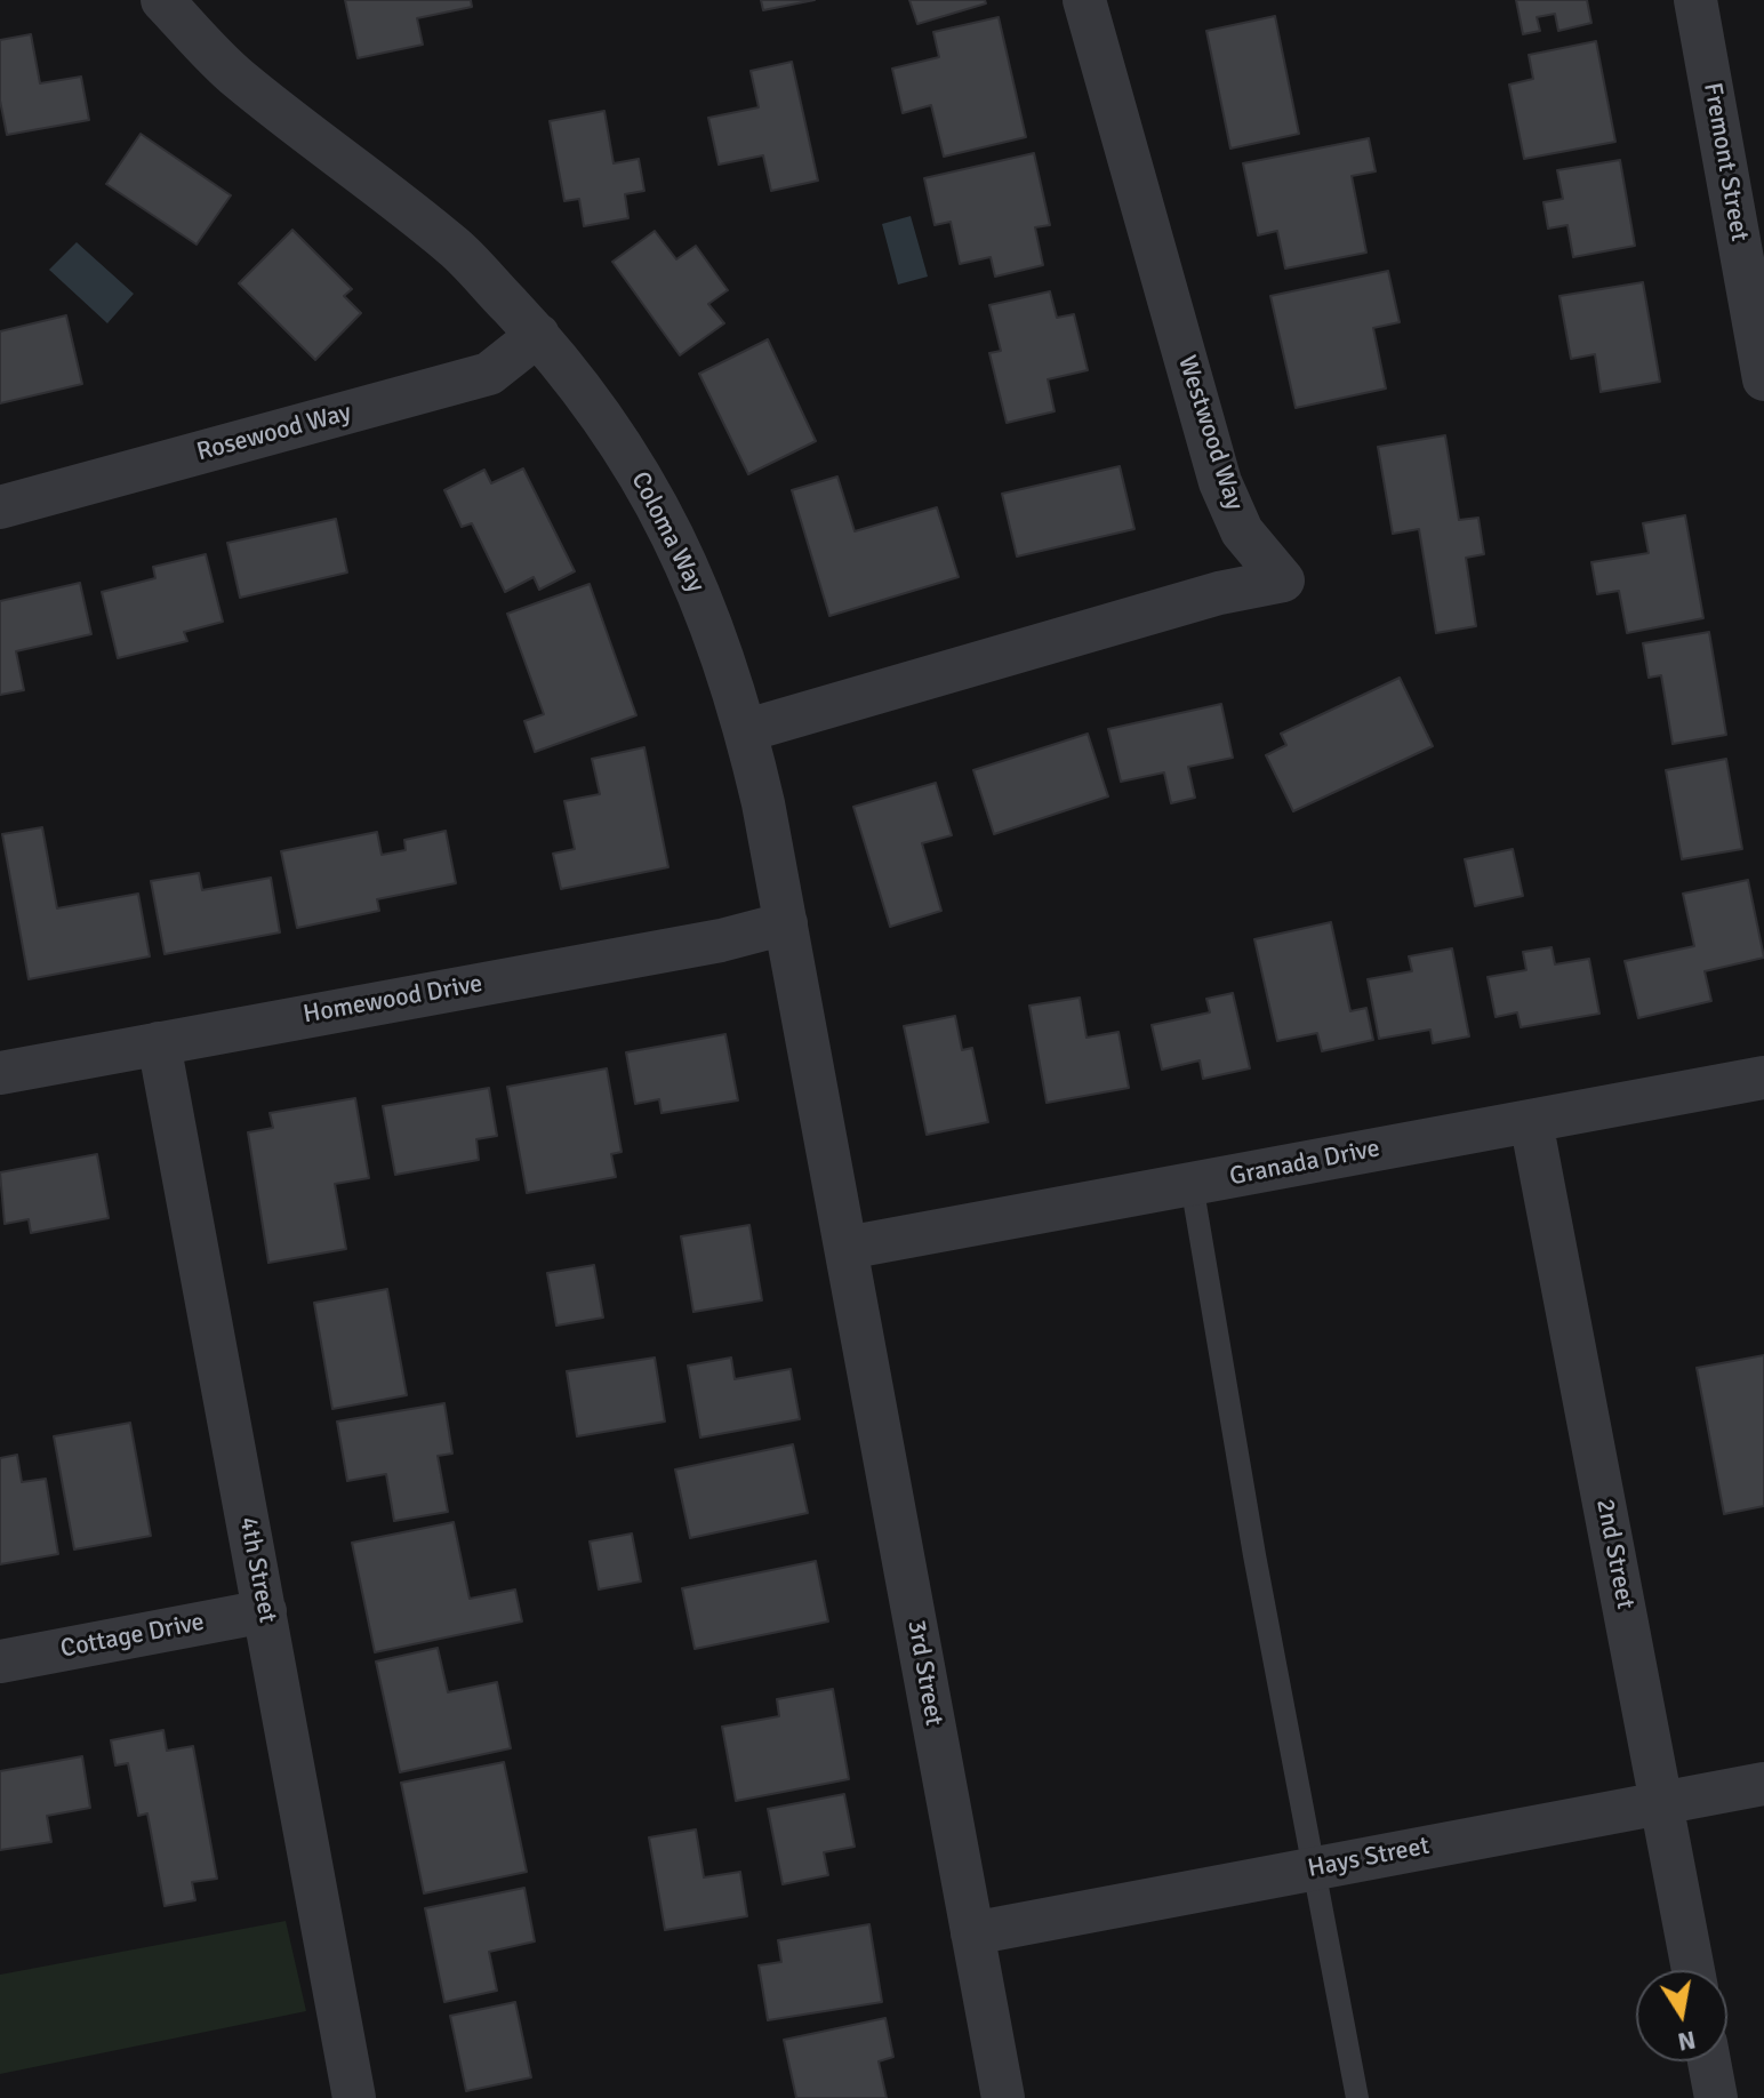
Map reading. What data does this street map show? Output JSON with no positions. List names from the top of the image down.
{
  "streets": {
    "street": [
      "Fremont Street",
      "Rosewood Way",
      "Westwood Way",
      "Coloma Way",
      "Homewood Drive",
      "Granada Drive",
      "2nd Street",
      "4th Street",
      "Cottage Drive",
      "3rd Street",
      "Hays Street"
    ]
  },
  "crossings": [
    ["Rosewood Way", "Coloma Way"],
    ["Westwood Way", "Coloma Way"],
    ["Coloma Way", "Homewood Drive"],
    ["Coloma Way", "Granada Drive"],
    ["Coloma Way", "3rd Street"],
    ["Homewood Drive", "4th Street"],
    ["Granada Drive", "2nd Street"],
    ["Granada Drive", "3rd Street"],
    ["2nd Street", "Hays Street"],
    ["4th Street", "Cottage Drive"],
    ["3rd Street", "Hays Street"]
  ],
  "north": "bottom"
}
